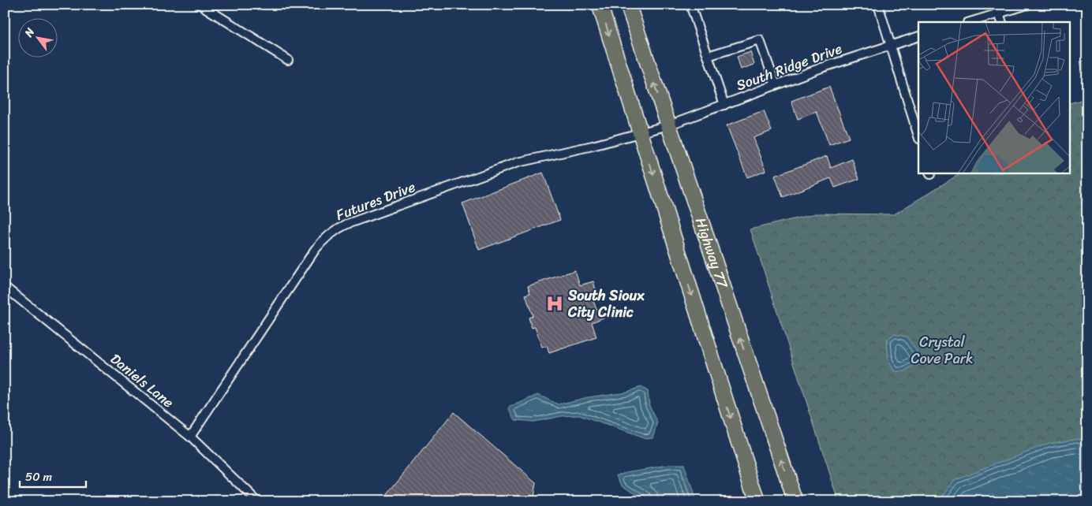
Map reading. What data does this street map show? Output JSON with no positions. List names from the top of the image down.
{
  "streets": {
    "highway": ["Highway 77"],
    "street": ["South Ridge Drive", "Futures Drive", "Daniels Lane"]
  },
  "crossings": [
    ["South Ridge Drive", "Futures Drive"],
    ["South Ridge Drive", "Highway 77"],
    ["Futures Drive", "Highway 77"],
    ["Futures Drive", "Daniels Lane"]
  ],
  "parks": ["Crystal Cove Park"],
  "places": {
    "hospital": ["South Sioux City Clinic"]
  },
  "scale_bar": "50 m",
  "north": "top left"
}
